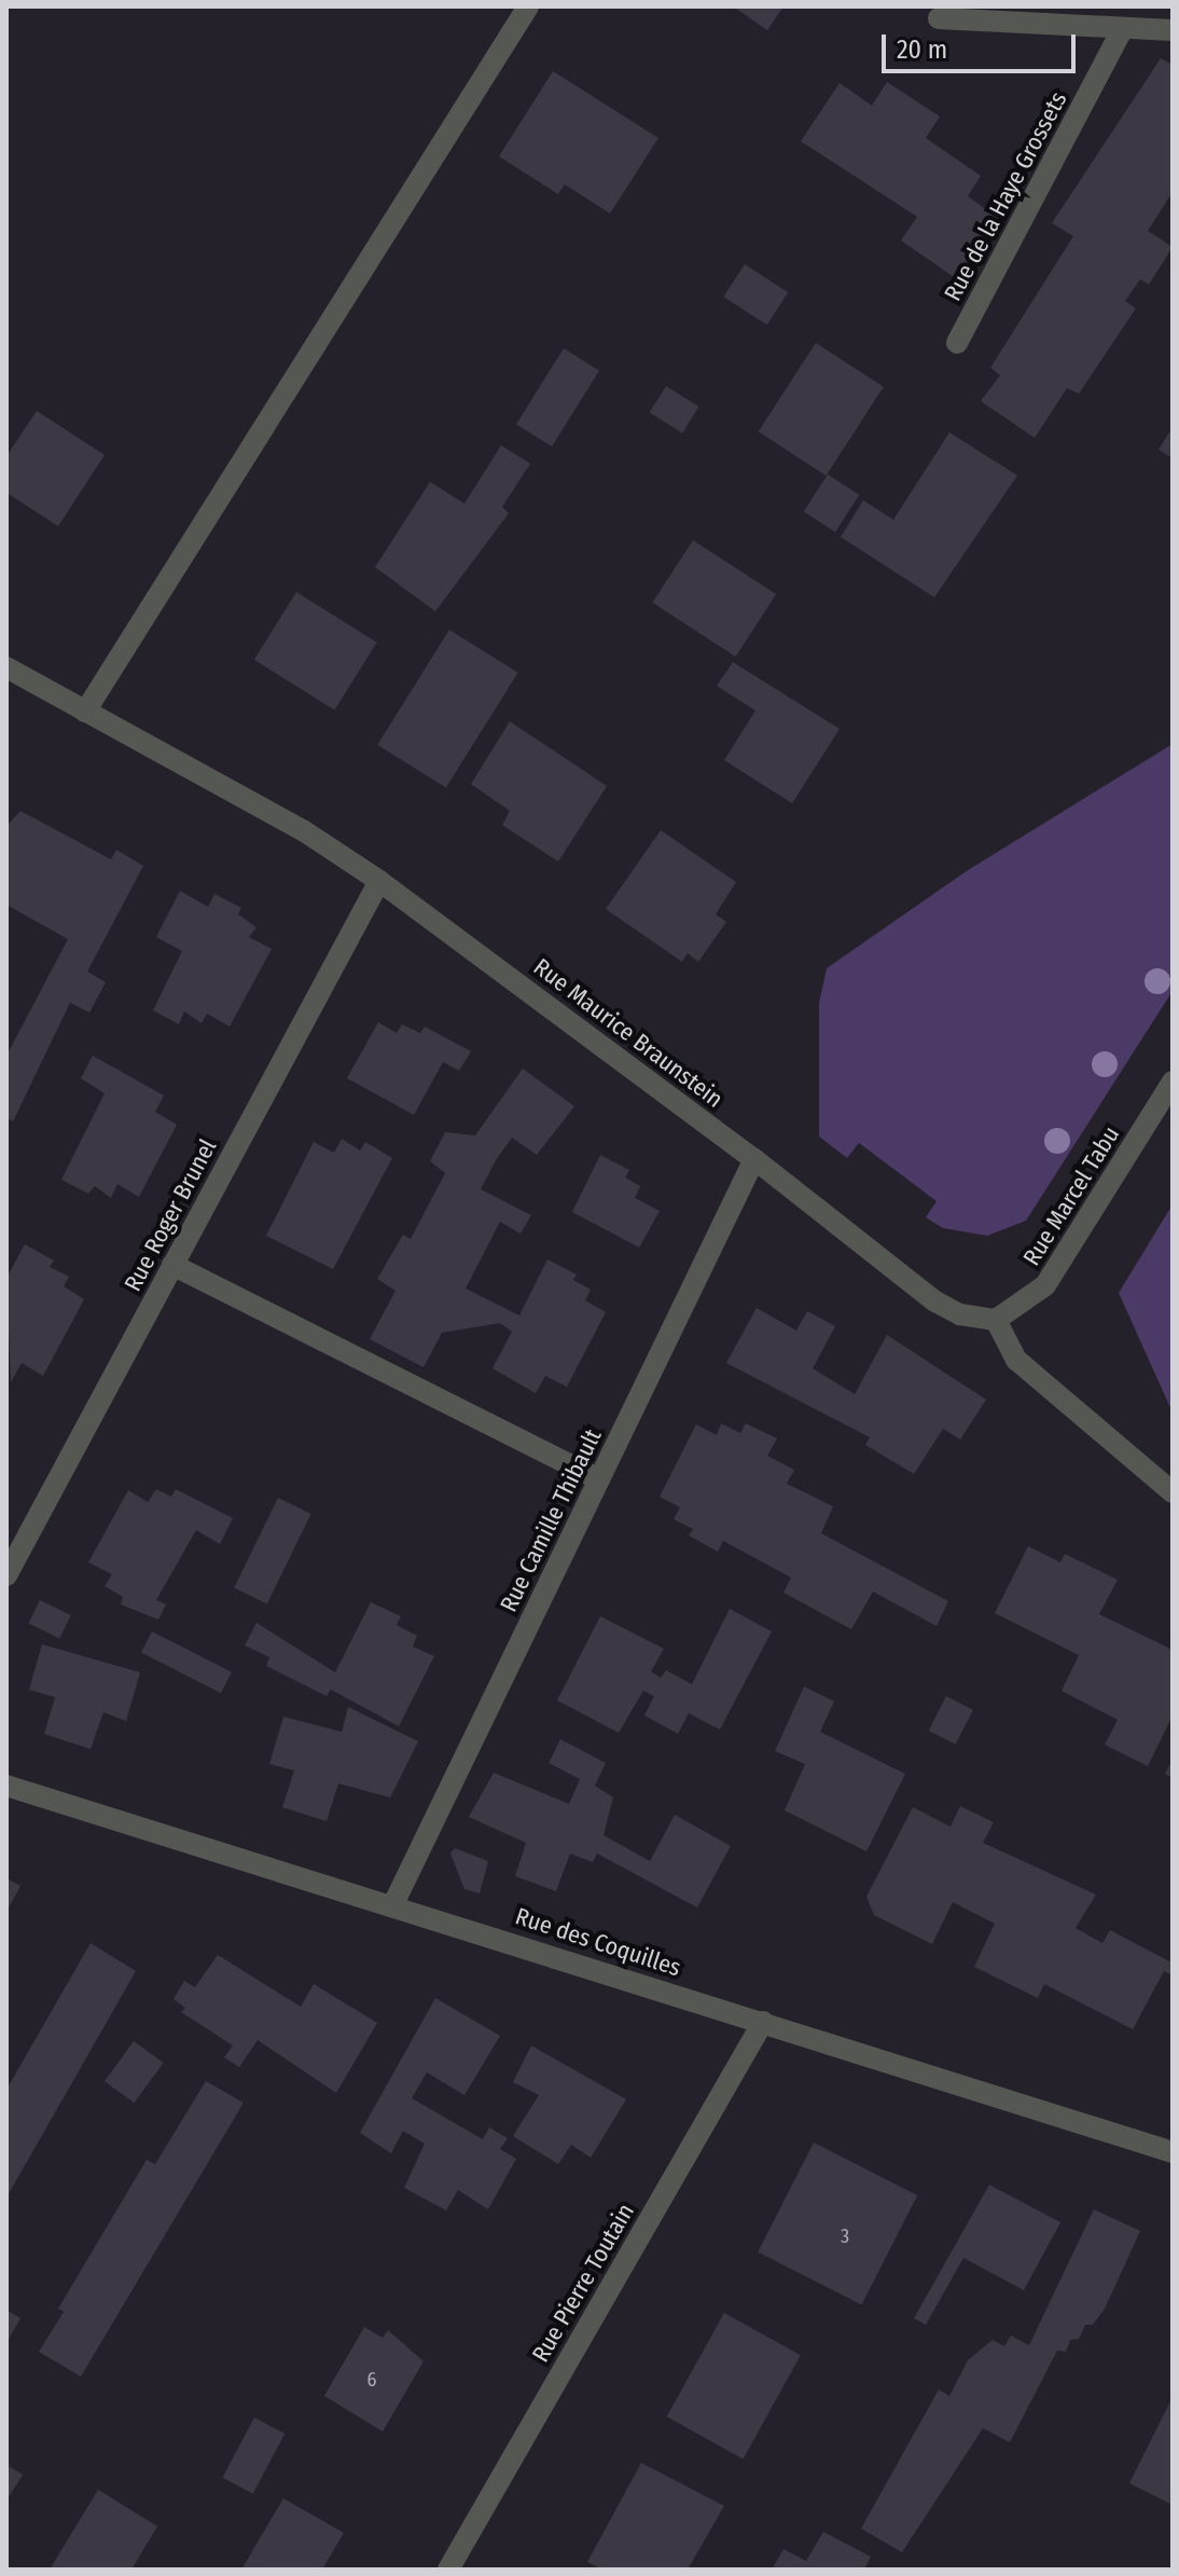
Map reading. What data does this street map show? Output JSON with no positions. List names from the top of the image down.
{
  "streets": {
    "street": [
      "Rue de la Haye Grossets",
      "Rue Maurice Braunstein",
      "Rue Marcel Tabu",
      "Rue Roger Brunel",
      "Rue Camille Thibault",
      "Rue des Coquilles",
      "Rue Pierre Toutain"
    ]
  },
  "crossings": [
    ["Rue Maurice Braunstein", "Rue Marcel Tabu"],
    ["Rue Maurice Braunstein", "Rue Roger Brunel"],
    ["Rue Maurice Braunstein", "Rue Camille Thibault"],
    ["Rue Camille Thibault", "Rue des Coquilles"],
    ["Rue des Coquilles", "Rue Pierre Toutain"]
  ],
  "house_numbers": ["3", "6"],
  "scale_bar": "20 m"
}
